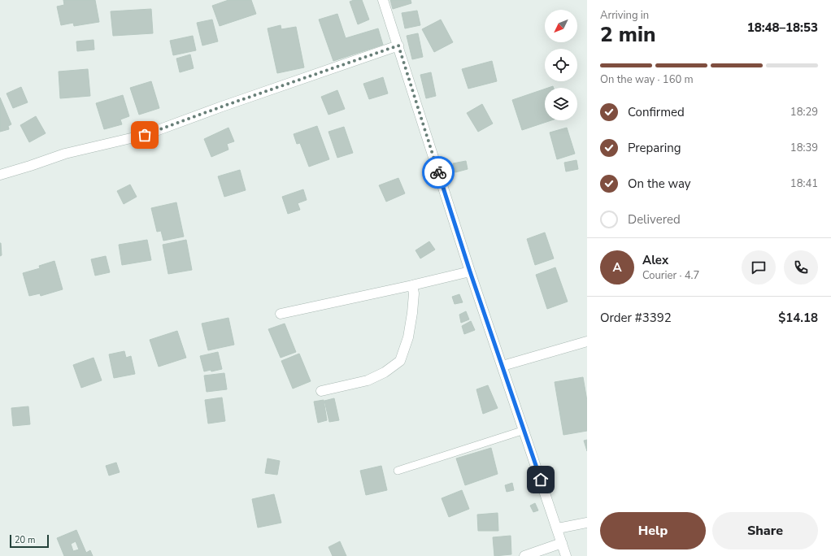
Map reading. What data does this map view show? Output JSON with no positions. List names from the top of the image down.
{
  "scale_bar": "20 m",
  "north": "bottom left",
  "page": {
    "heading": ["2 min", "Arriving in", "18:48–18:53"],
    "panel": [
      "Alex",
      "Courier · 4.7",
      "Order #3392",
      "$14.18"
    ],
    "bar": "On the way · 160 m",
    "list": [
      ["Confirmed", "18:29"],
      ["Preparing", "18:39"],
      ["On the way", "18:41"],
      "Delivered"
    ],
    "round": "A",
    "buttons": ["Help", "Share"],
    "scale": "20 m"
  }
}
